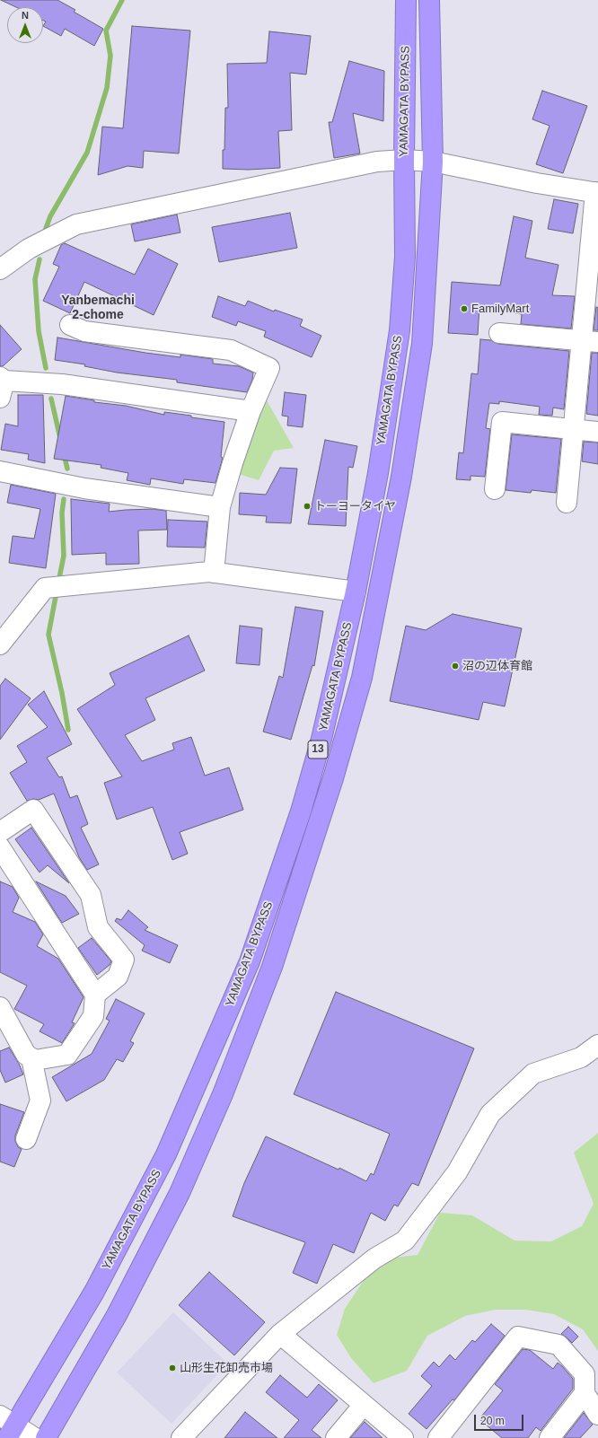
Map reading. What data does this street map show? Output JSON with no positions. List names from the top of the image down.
{
  "streets": {
    "highway": ["YAMAGATA BYPASS", "13"]
  },
  "districts": ["Yanbemachi 2-chome"],
  "places": [
    "FamilyMart",
    "トーヨータイヤ",
    "沼の辺体育館",
    "山形生花卸売市場"
  ],
  "scale_bar": "20 m",
  "north": "top"
}
